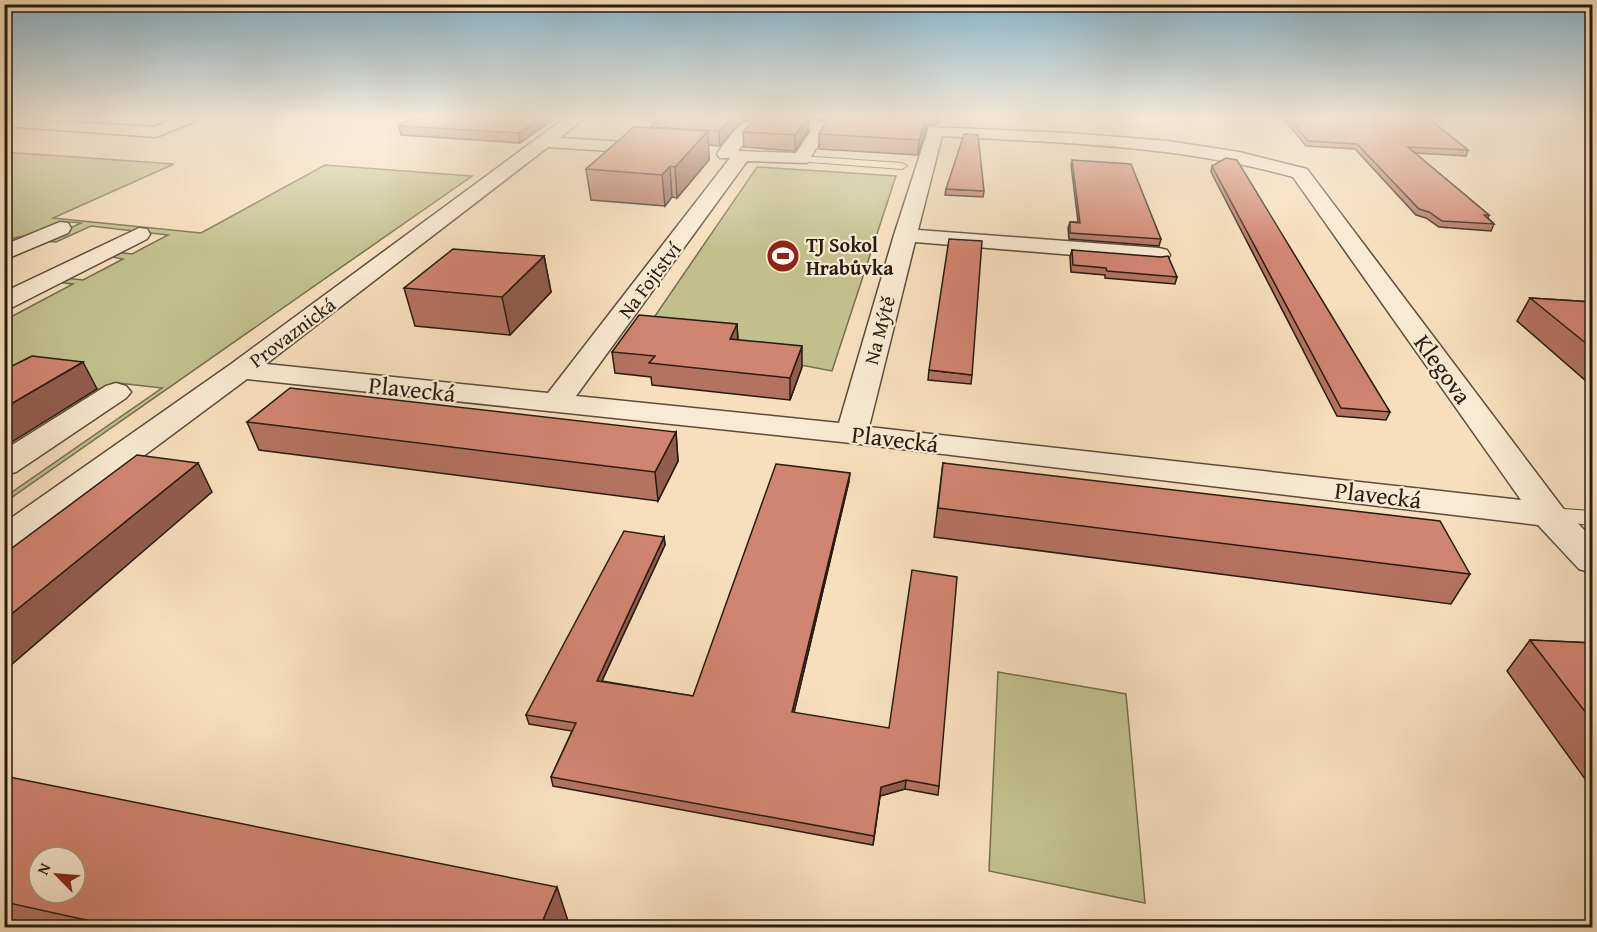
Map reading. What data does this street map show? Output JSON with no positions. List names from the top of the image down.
{
  "streets": {
    "street": [
      "Na Fojtství",
      "Na Mýtě",
      "Provaznická",
      "Klegova",
      "Plavecká"
    ]
  },
  "crossings": [
    ["Na Fojtství", "Plavecká"],
    ["Na Mýtě", "Klegova"],
    ["Na Mýtě", "Plavecká"],
    ["Provaznická", "Plavecká"],
    ["Klegova", "Plavecká"]
  ],
  "places": {
    "sports": ["TJ Sokol Hrabůvka"]
  },
  "north": "top left"
}
